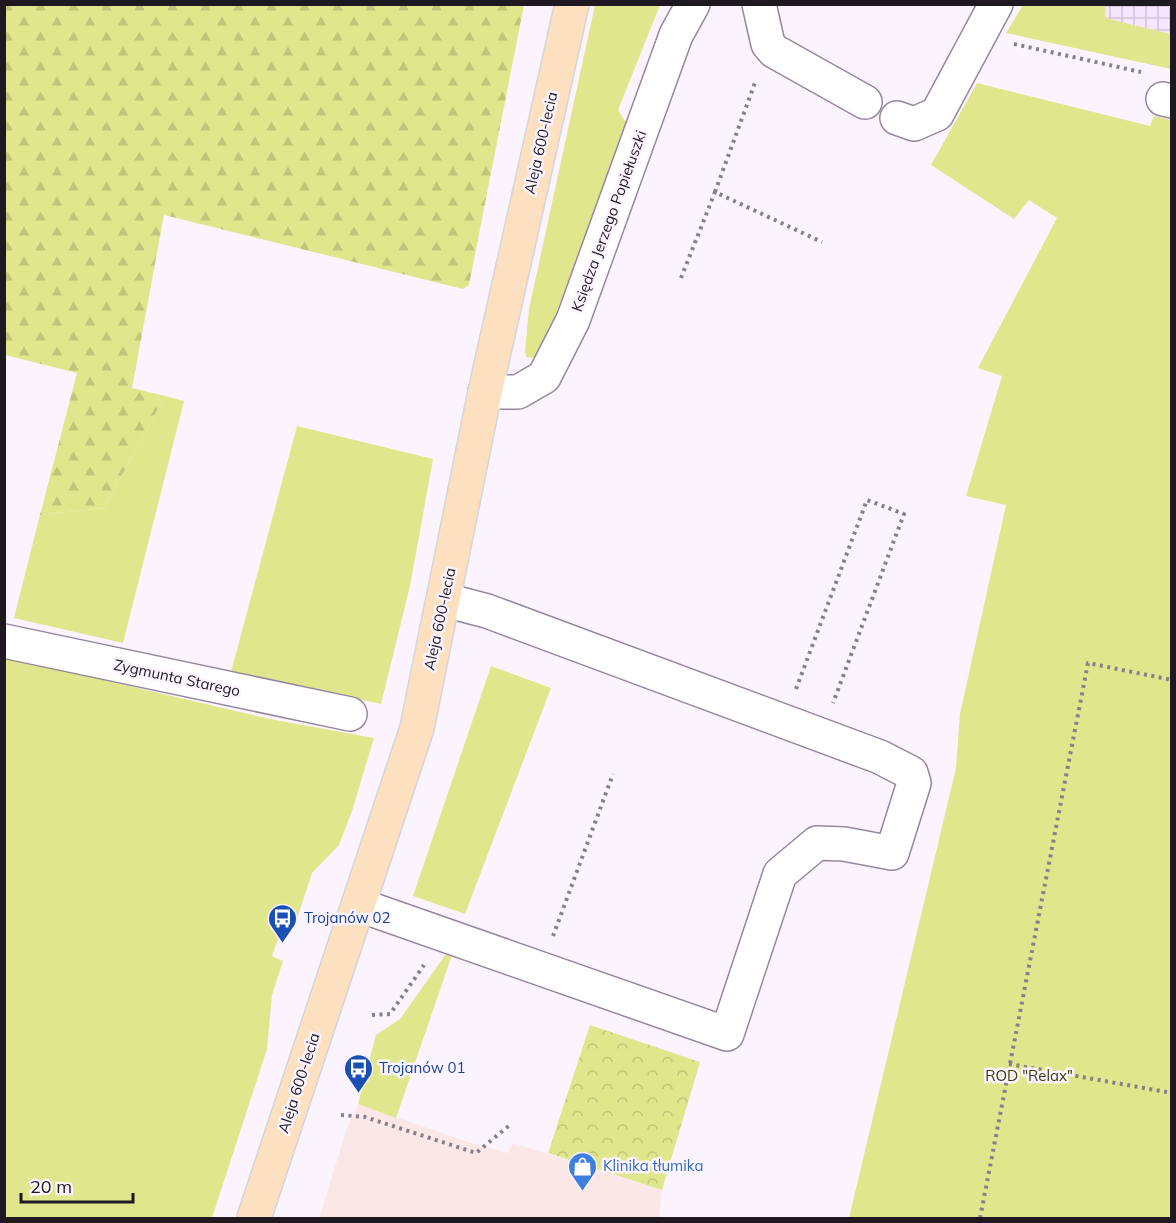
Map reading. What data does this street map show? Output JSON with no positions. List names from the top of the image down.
{
  "streets": {
    "main road": ["Aleja 600-lecia"],
    "street": ["Księdza Jerzego Popiełuszki", "Zygmunta Starego"]
  },
  "crossings": [
    ["Aleja 600-lecia", "Księdza Jerzego Popiełuszki"]
  ],
  "parks": ["ROD \"Relax\""],
  "places": {
    "bus stop": ["Trojanów 02", "Trojanów 01"],
    "shop": ["Klinika tłumika"]
  },
  "scale_bar": "20 m"
}
